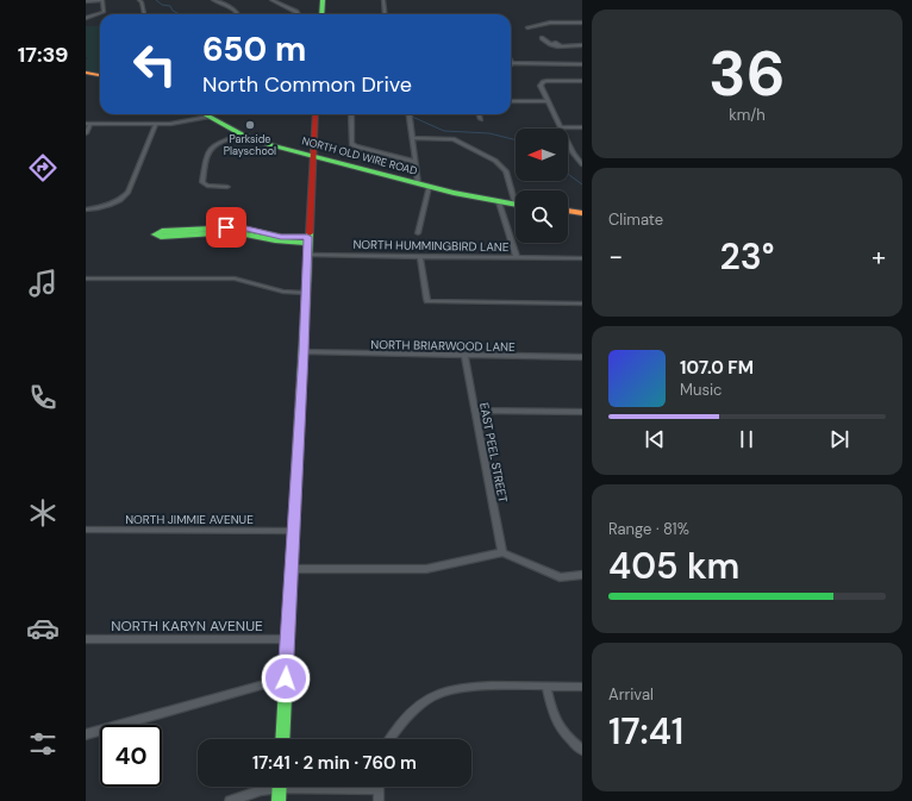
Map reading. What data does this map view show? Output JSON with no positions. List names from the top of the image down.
{
  "streets": {
    "street": [
      "NORTH OLD WIRE ROAD",
      "NORTH HUMMINGBIRD LANE",
      "NORTH BRIARWOOD LANE",
      "EAST PEEL STREET",
      "NORTH JIMMIE AVENUE",
      "NORTH KARYN AVENUE"
    ]
  },
  "crossings": [
    ["NORTH BRIARWOOD LANE", "EAST PEEL STREET"]
  ],
  "places": ["Parkside Playschool"],
  "north": "left",
  "page": {
    "tabs": "17:39",
    "tile": [
      ["36", "km/h"],
      "Climate",
      ["Range · 81%", "405 km"],
      ["Arrival", "17:41"]
    ],
    "turn": ["650 m", "North Common Drive"],
    "heat": ["−", "23°", "+"],
    "song": ["107.0 FM", "Music"],
    "limit": "40",
    "trip": "17:41 · 2 min · 760 m"
  }
}
